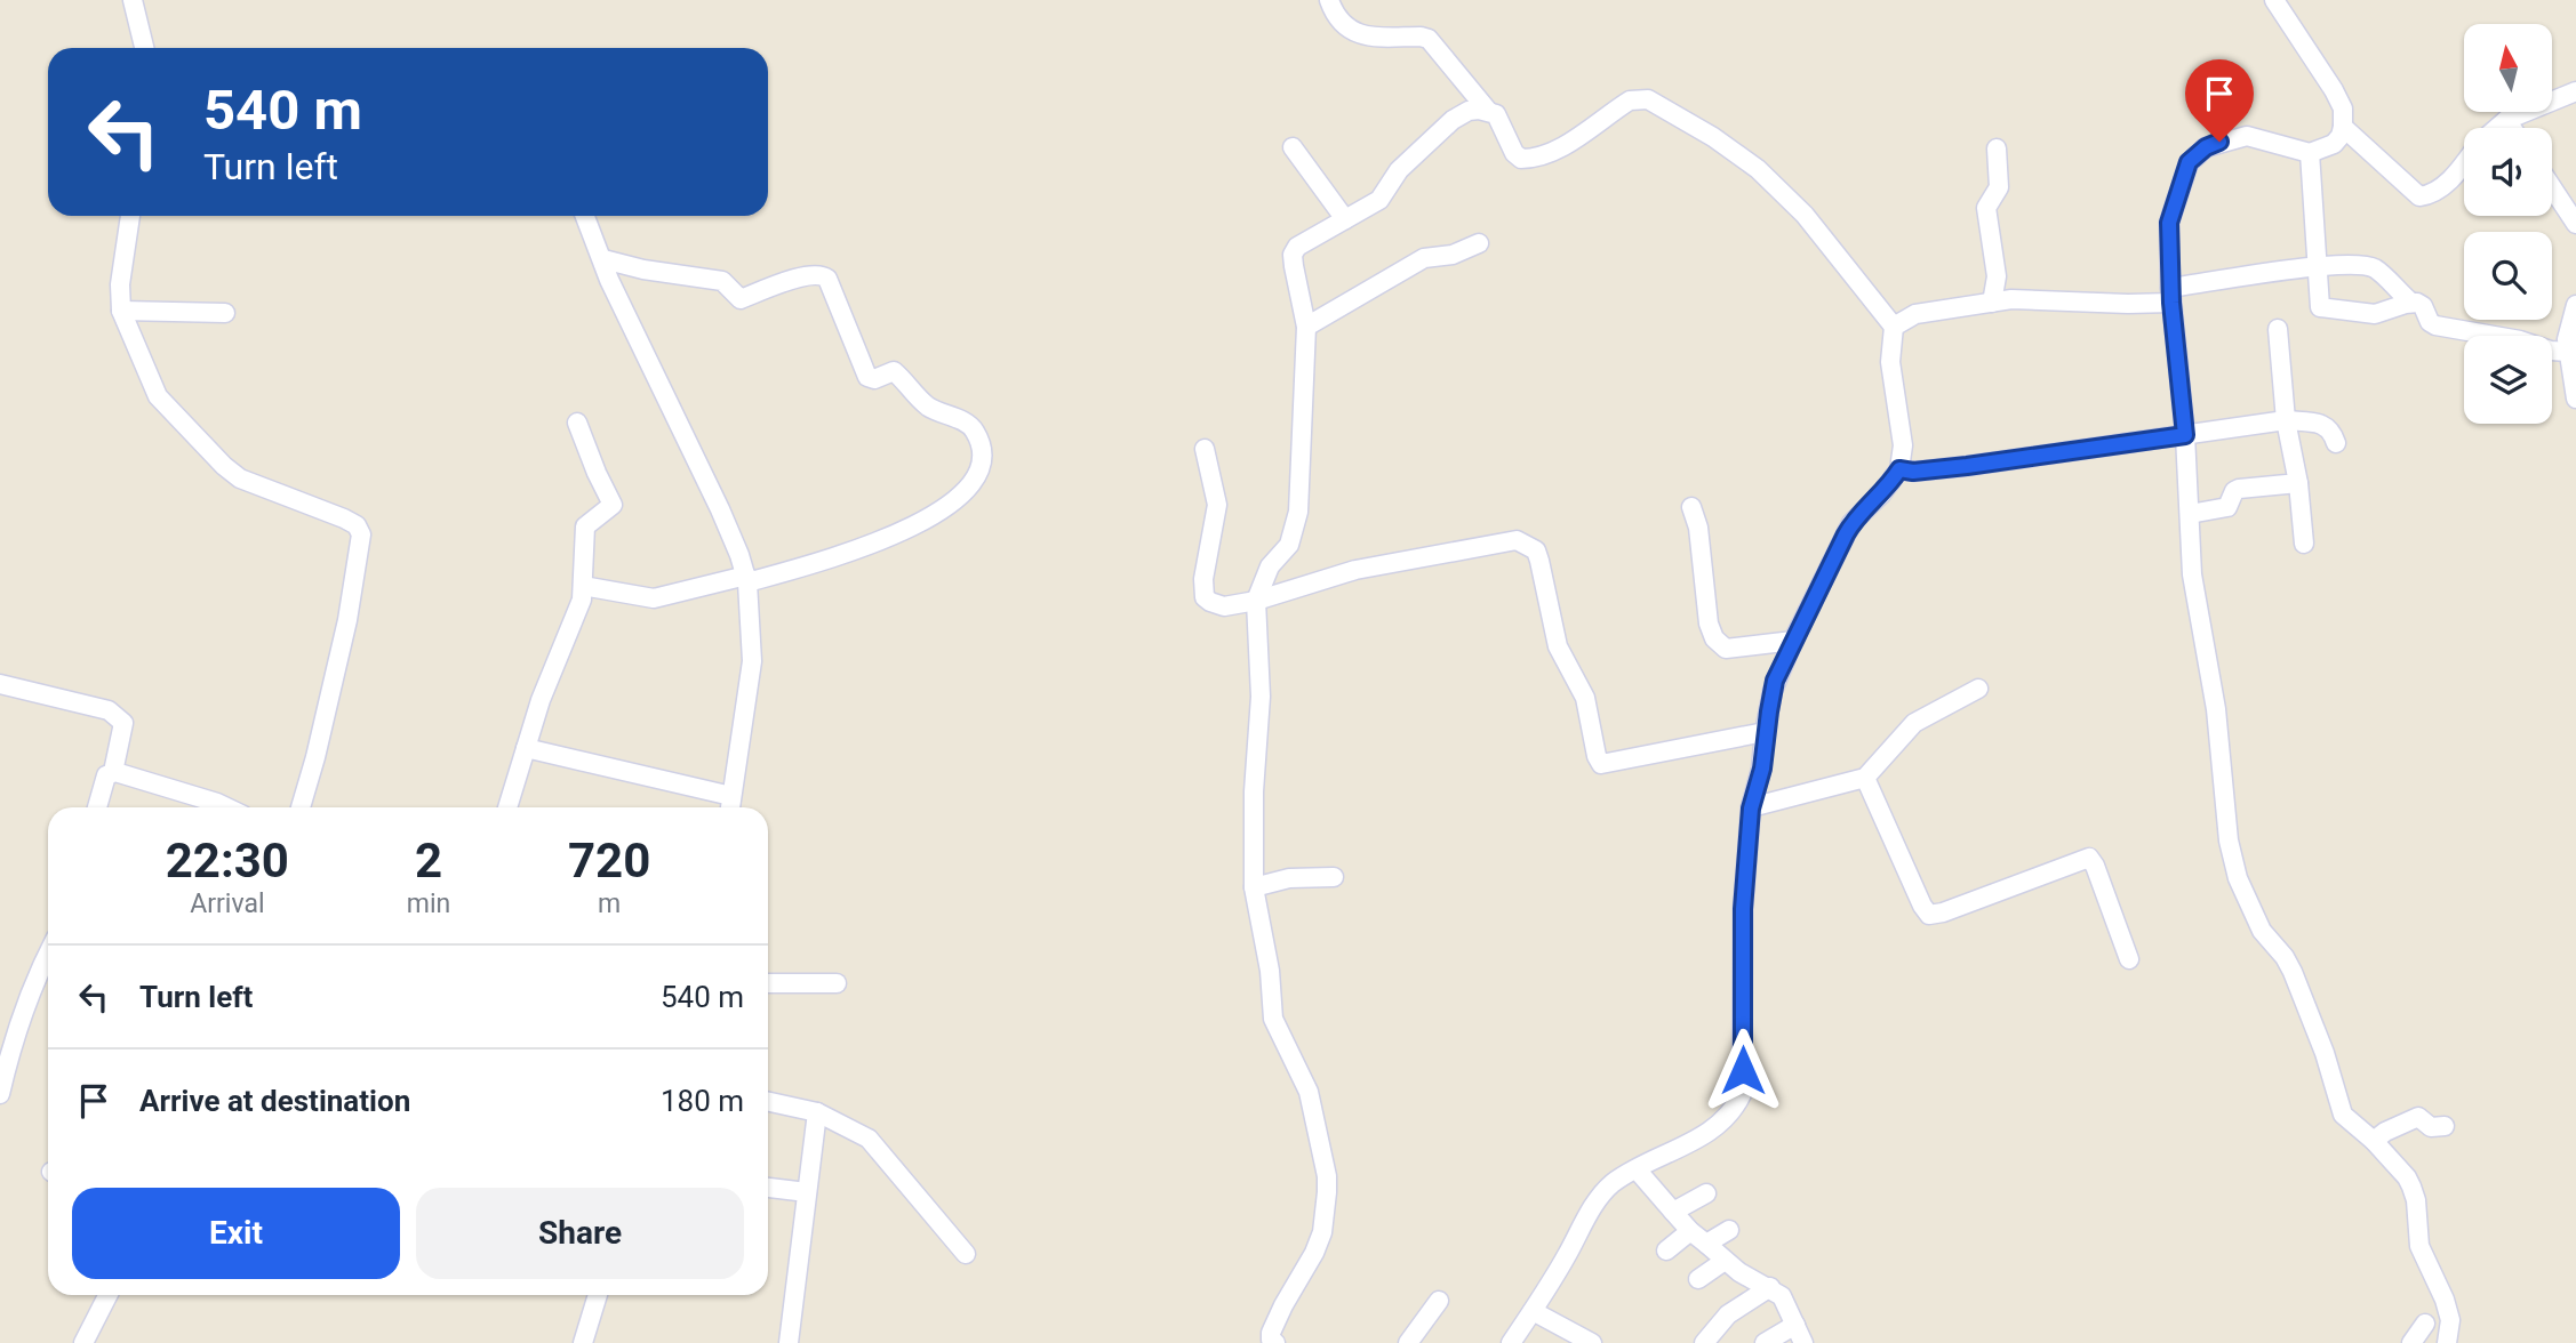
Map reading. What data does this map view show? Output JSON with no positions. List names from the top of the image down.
{
  "north": "top",
  "page": {
    "turn": ["540 m", "Turn left"],
    "eta": [
      "22:30",
      "Arrival",
      "2",
      "min",
      "720",
      "m"
    ],
    "list": [
      {
        "name": "Turn left",
        "value": "540 m"
      },
      {
        "name": "Arrive at destination",
        "value": "180 m"
      }
    ],
    "buttons": ["Exit", "Share"]
  }
}
